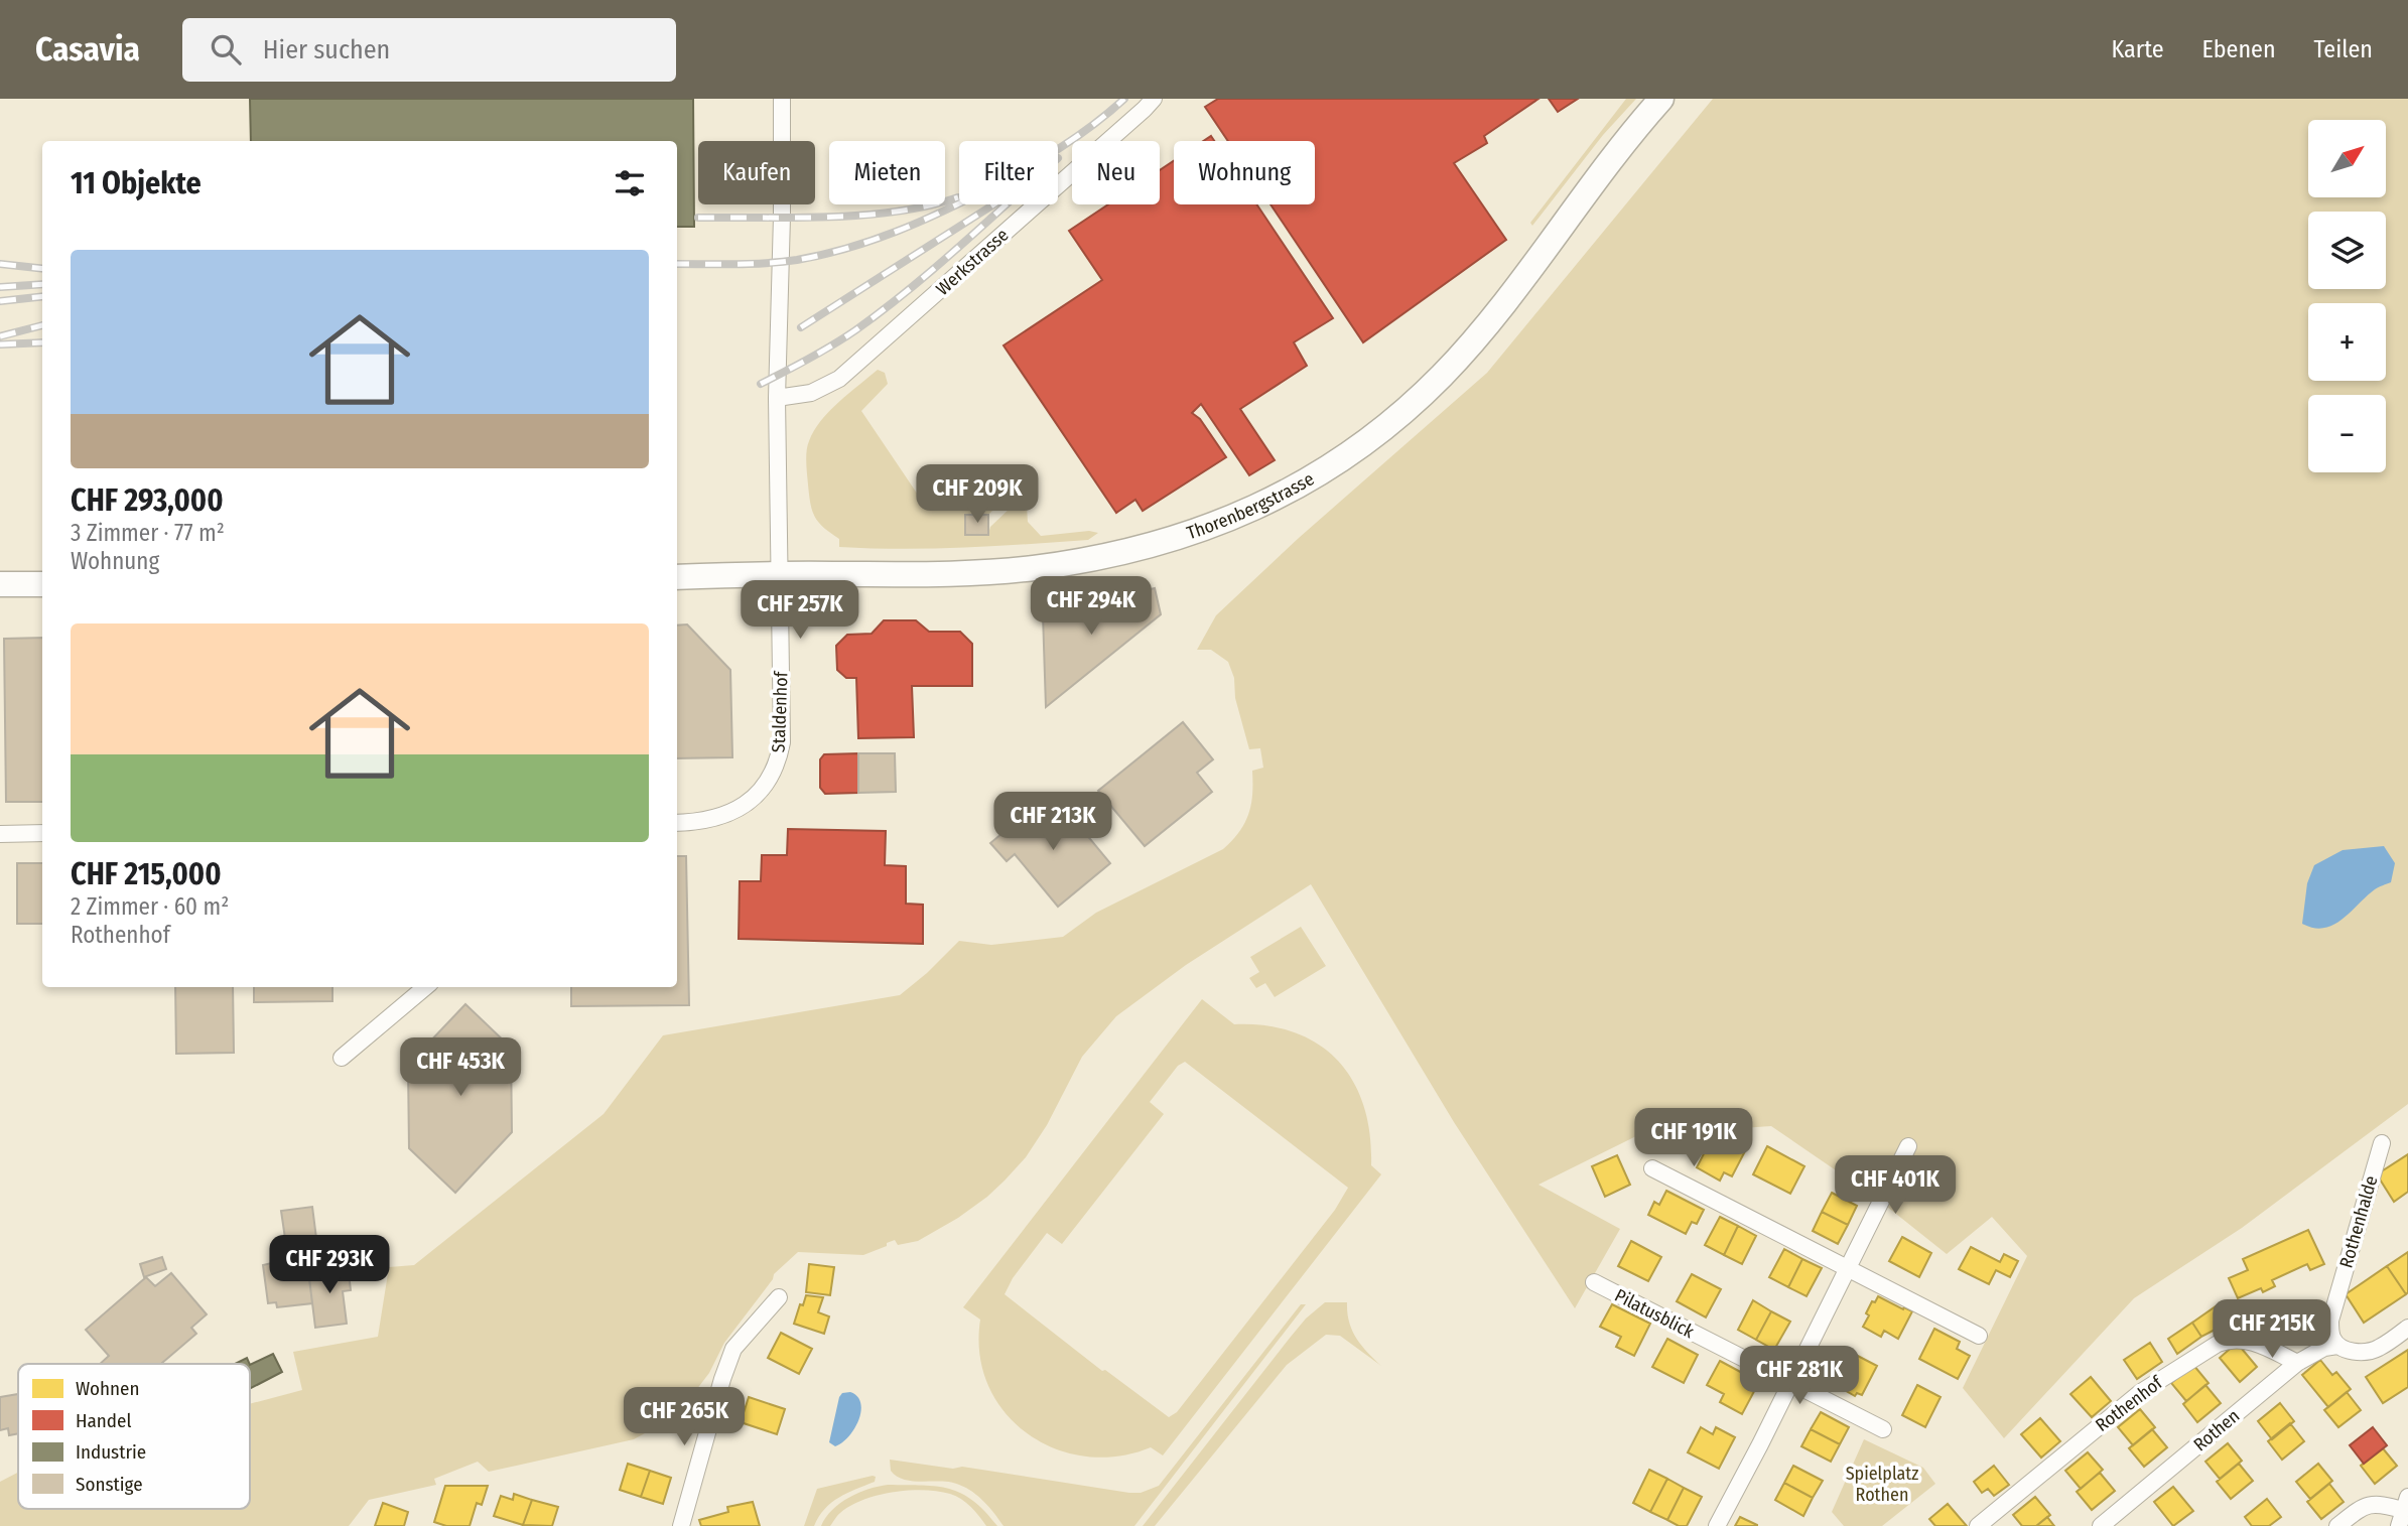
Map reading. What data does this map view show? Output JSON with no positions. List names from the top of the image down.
{
  "streets": {
    "main road": ["Thorenbergstrasse"],
    "street": [
      "Werkstrasse",
      "Staldenhof",
      "Rothenhalde",
      "Pilatusblick",
      "Rothenhof",
      "Rothen"
    ]
  },
  "crossings": [
    ["Thorenbergstrasse", "Staldenhof"],
    ["Rothenhalde", "Rothen"],
    ["Rothenhof", "Rothen"]
  ],
  "parks": ["Spielplatz Rothen"],
  "legend": [
    "Wohnen",
    "Handel",
    "Industrie",
    "Sonstige"
  ],
  "north": "top right",
  "page": {
    "header": "Casavia",
    "search": "Hier suchen",
    "nav": ["Karte", "Ebenen", "Teilen"],
    "map_buttons": ["+", "−"],
    "chip": [
      "Kaufen",
      "Mieten",
      "Filter",
      "Neu",
      "Wohnung"
    ],
    "heading": "11 Objekte",
    "list": [
      {
        "name": "CHF 293,000",
        "note": "3 Zimmer · 77 m² · Wohnung"
      },
      {
        "name": "CHF 215,000",
        "note": "2 Zimmer · 60 m² · Rothenhof"
      }
    ],
    "price": [
      "CHF 209K",
      "CHF 294K",
      "CHF 257K",
      "CHF 213K",
      "CHF 453K",
      "CHF 191K",
      "CHF 401K",
      "CHF 293K",
      "CHF 215K",
      "CHF 281K",
      "CHF 265K"
    ]
  }
}
